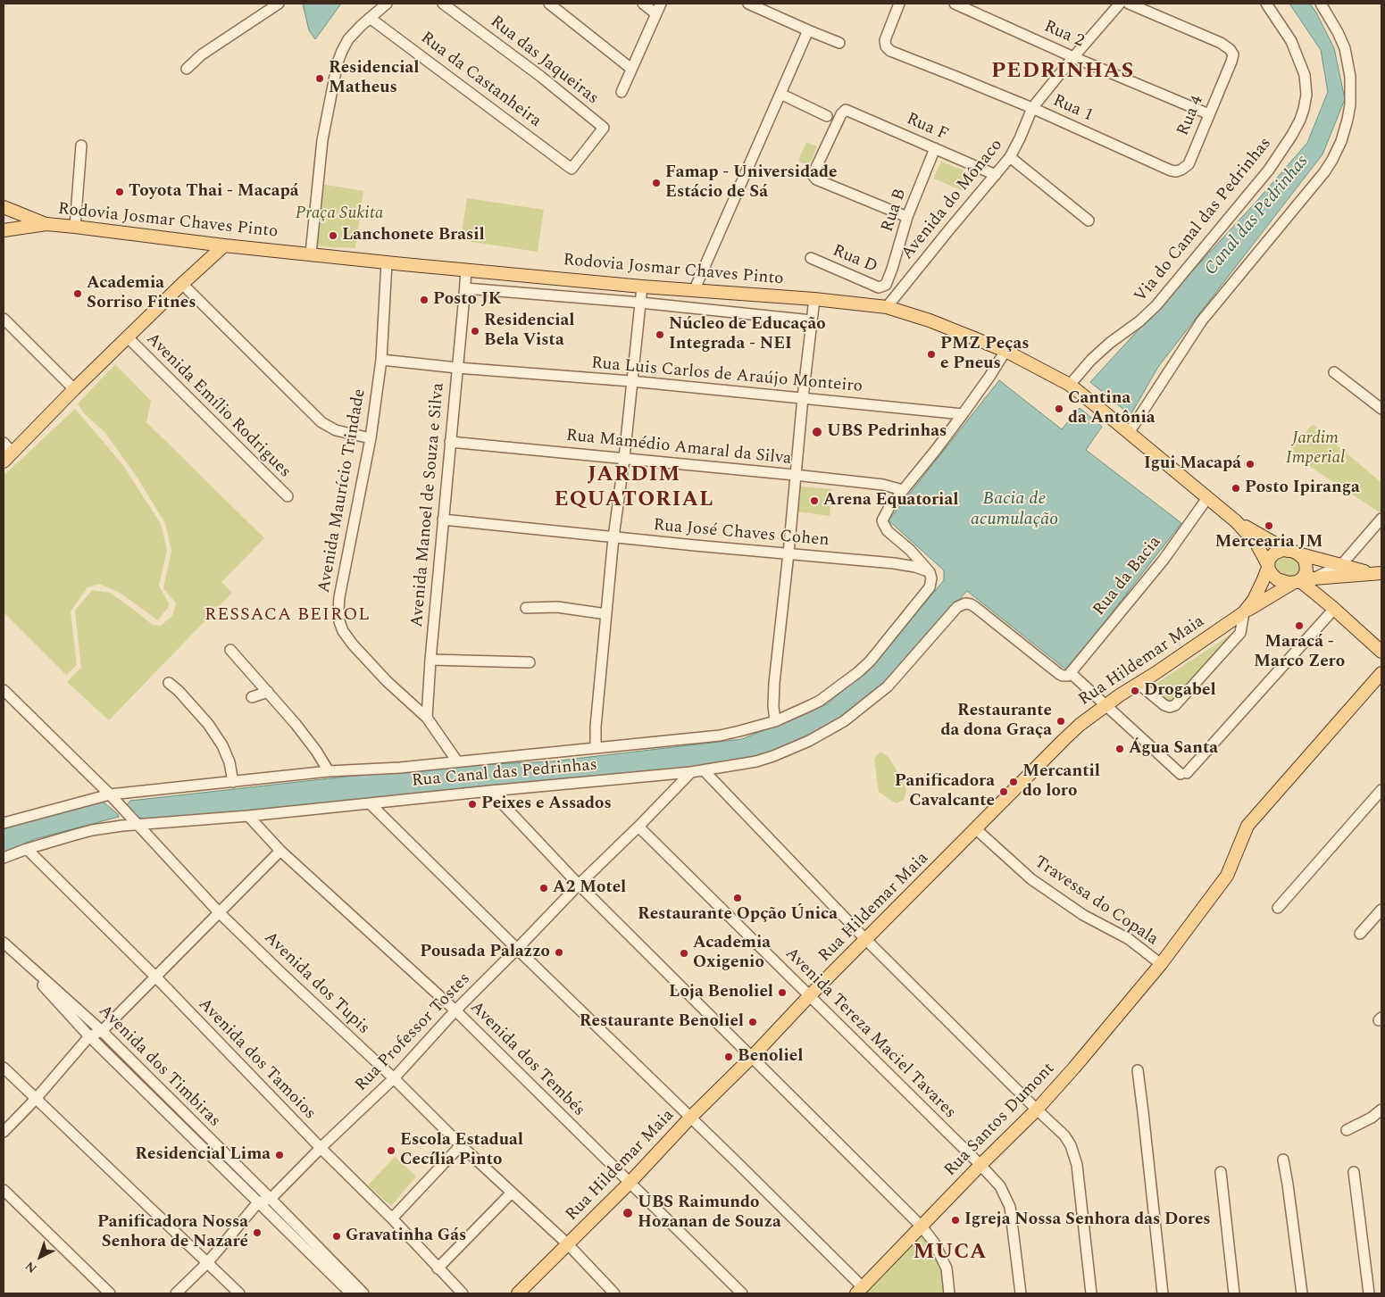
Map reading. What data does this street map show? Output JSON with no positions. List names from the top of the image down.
{
  "streets": {
    "main road": ["Rodovia Josmar Chaves Pinto", "Rua Hildemar Maia", "Rua Santos Dumont"],
    "street": [
      "Rua 2",
      "Rua das Jaqueiras",
      "Rua da Castanheira",
      "Rua 1",
      "Rua 4",
      "Rua F",
      "Avenida do Mônaco",
      "Rua B",
      "Via do Canal das Pedrinhas",
      "Rua D",
      "Rua Luis Carlos de Araújo Monteiro",
      "Avenida Emílio Rodrigues",
      "Rua Mamédio Amaral da Silva",
      "Avenida Maurício Trindade",
      "Avenida Manoel de Souza e Silva",
      "Rua José Chaves Cohen",
      "Rua da Bacia",
      "Rua Canal das Pedrinhas",
      "Travessa do Copala",
      "Avenida dos Tupis",
      "Rua Professor Tostes",
      "Avenida Tereza Maciel Tavares",
      "Avenida dos Tamoios",
      "Avenida dos Tembés",
      "Avenida dos Timbiras"
    ]
  },
  "crossings": [
    ["Rua 2", "Rua 4"],
    ["Rua 2", "Avenida do Mônaco"],
    ["Rua das Jaqueiras", "Rua da Castanheira"],
    ["Rua 1", "Rua 4"],
    ["Rua 1", "Avenida do Mônaco"],
    ["Rua F", "Avenida do Mônaco"],
    ["Rua F", "Rua B"],
    ["Avenida do Mônaco", "Rodovia Josmar Chaves Pinto"],
    ["Rua B", "Rua D"],
    ["Via do Canal das Pedrinhas", "Rodovia Josmar Chaves Pinto"],
    ["Rodovia Josmar Chaves Pinto", "Avenida Maurício Trindade"],
    ["Rodovia Josmar Chaves Pinto", "Avenida Manoel de Souza e Silva"],
    ["Rodovia Josmar Chaves Pinto", "Rua da Bacia"],
    ["Rodovia Josmar Chaves Pinto", "Rua Hildemar Maia"],
    ["Rua Luis Carlos de Araújo Monteiro", "Avenida Maurício Trindade"],
    ["Rua Luis Carlos de Araújo Monteiro", "Avenida Manoel de Souza e Silva"],
    ["Rua Mamédio Amaral da Silva", "Avenida Manoel de Souza e Silva"],
    ["Avenida Maurício Trindade", "Avenida Manoel de Souza e Silva"],
    ["Avenida Maurício Trindade", "Rua Canal das Pedrinhas"],
    ["Avenida Manoel de Souza e Silva", "Rua José Chaves Cohen"],
    ["Rua José Chaves Cohen", "Rua Canal das Pedrinhas"],
    ["Rua da Bacia", "Rua Canal das Pedrinhas"],
    ["Rua Hildemar Maia", "Travessa do Copala"],
    ["Rua Hildemar Maia", "Avenida dos Tupis"],
    ["Rua Hildemar Maia", "Avenida Tereza Maciel Tavares"],
    ["Rua Hildemar Maia", "Avenida dos Tembés"],
    ["Rua Canal das Pedrinhas", "Avenida dos Tupis"],
    ["Rua Canal das Pedrinhas", "Rua Professor Tostes"],
    ["Rua Canal das Pedrinhas", "Avenida dos Tamoios"],
    ["Rua Canal das Pedrinhas", "Avenida dos Tembés"],
    ["Travessa do Copala", "Rua Santos Dumont"],
    ["Avenida dos Tupis", "Rua Professor Tostes"],
    ["Rua Professor Tostes", "Avenida Tereza Maciel Tavares"],
    ["Rua Professor Tostes", "Avenida dos Tamoios"],
    ["Rua Professor Tostes", "Avenida dos Tembés"],
    ["Rua Professor Tostes", "Avenida dos Timbiras"],
    ["Avenida Tereza Maciel Tavares", "Rua Santos Dumont"]
  ],
  "districts": [
    "PEDRINHAS",
    "JARDIM EQUATORIAL",
    "RESSACA BEIROL",
    "MUCA"
  ],
  "water": ["Canal das Pedrinhas", "Bacia de acumulação"],
  "parks": ["Praça Sukita", "Jardim Imperial"],
  "places": [
    "Residencial Matheus",
    "Famap - Universidade Estácio de Sá",
    "Toyota Thai - Macapá",
    "Lanchonete Brasil",
    "Academia Sorriso Fitnes",
    "Posto JK",
    "Residencial Bela Vista",
    "Núcleo de Educação Integrada - NEI",
    "PMZ Peças e Pneus",
    "Cantina da Antônia",
    "UBS Pedrinhas",
    "Igui Macapá",
    "Posto Ipiranga",
    "Arena Equatorial",
    "Mercearia JM",
    "Maracá - Marco Zero",
    "Drogabel",
    "Restaurante da dona Graça",
    "Água Santa",
    "Mercantil do loro",
    "Panificadora Cavalcante",
    "Peixes e Assados",
    "A2 Motel",
    "Restaurante Opção Única",
    "Pousada Palazzo",
    "Academia Oxigenio",
    "Loja Benoliel",
    "Restaurante Benoliel",
    "Benoliel",
    "Escola Estadual Cecília Pinto",
    "Residencial Lima",
    "UBS Raimundo Hozanan de Souza",
    "Igreja Nossa Senhora das Dores",
    "Panificadora Nossa Senhora de Nazaré",
    "Gravatinha Gás"
  ],
  "north": "bottom left"
}
